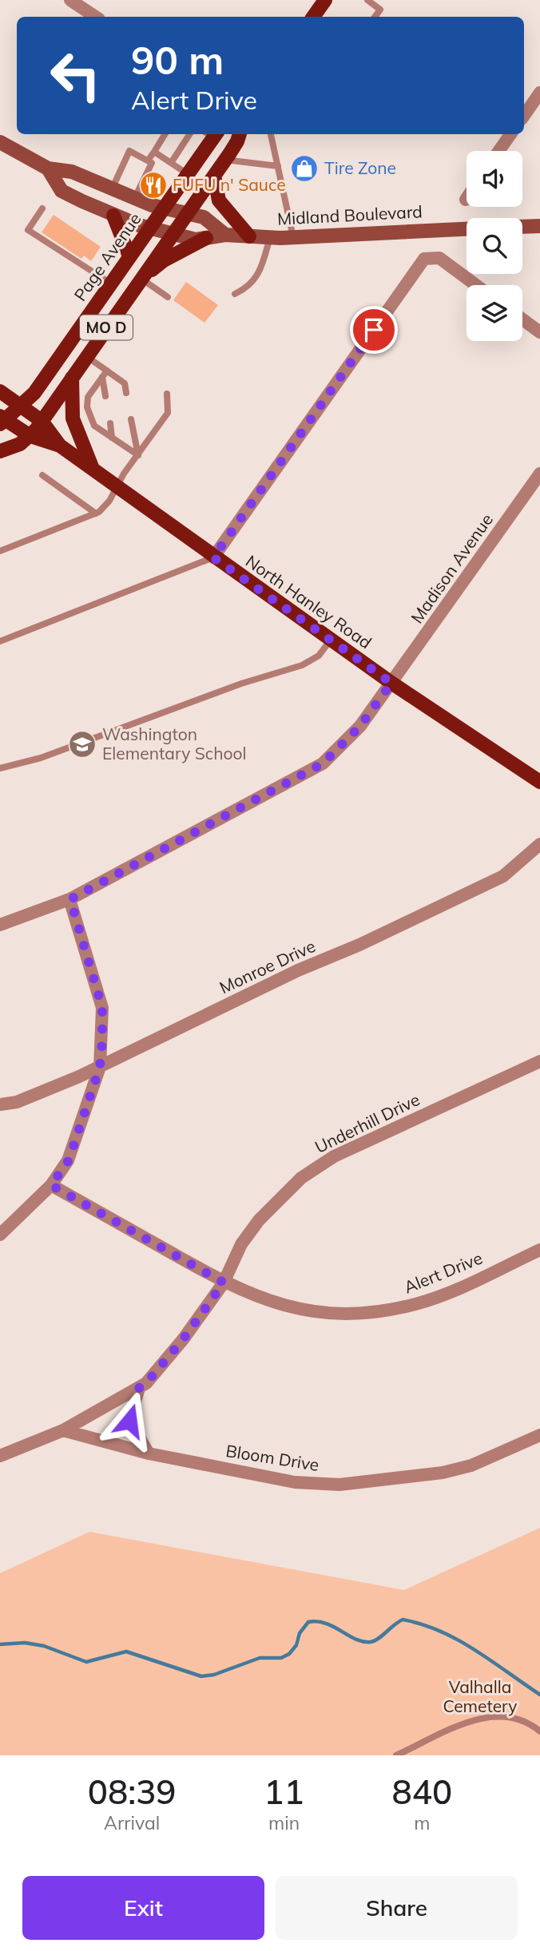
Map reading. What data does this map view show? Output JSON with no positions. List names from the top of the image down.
{
  "streets": {
    "main road": [
      "Midland Boulevard",
      "Page Avenue",
      "MO D",
      "North Hanley Road"
    ],
    "street": [
      "Madison Avenue",
      "Monroe Drive",
      "Underhill Drive",
      "Alert Drive",
      "Bloom Drive"
    ]
  },
  "crossings": [
    ["Midland Boulevard", "Page Avenue"],
    ["Midland Boulevard", "MO D"],
    ["Page Avenue", "North Hanley Road"],
    ["MO D", "North Hanley Road"],
    ["Madison Avenue", "North Hanley Road"],
    ["Underhill Drive", "Alert Drive"],
    ["Underhill Drive", "Bloom Drive"]
  ],
  "parks": ["Valhalla Cemetery"],
  "places": {
    "shop": ["Tire Zone"],
    "restaurant": ["FUFU n' Sauce"],
    "school or university": ["Washington Elementary School"]
  },
  "page": {
    "turn": ["90 m", "Alert Drive"],
    "eta": [
      "08:39",
      "Arrival",
      "11",
      "min",
      "840",
      "m"
    ],
    "buttons": ["Exit", "Share"]
  }
}
